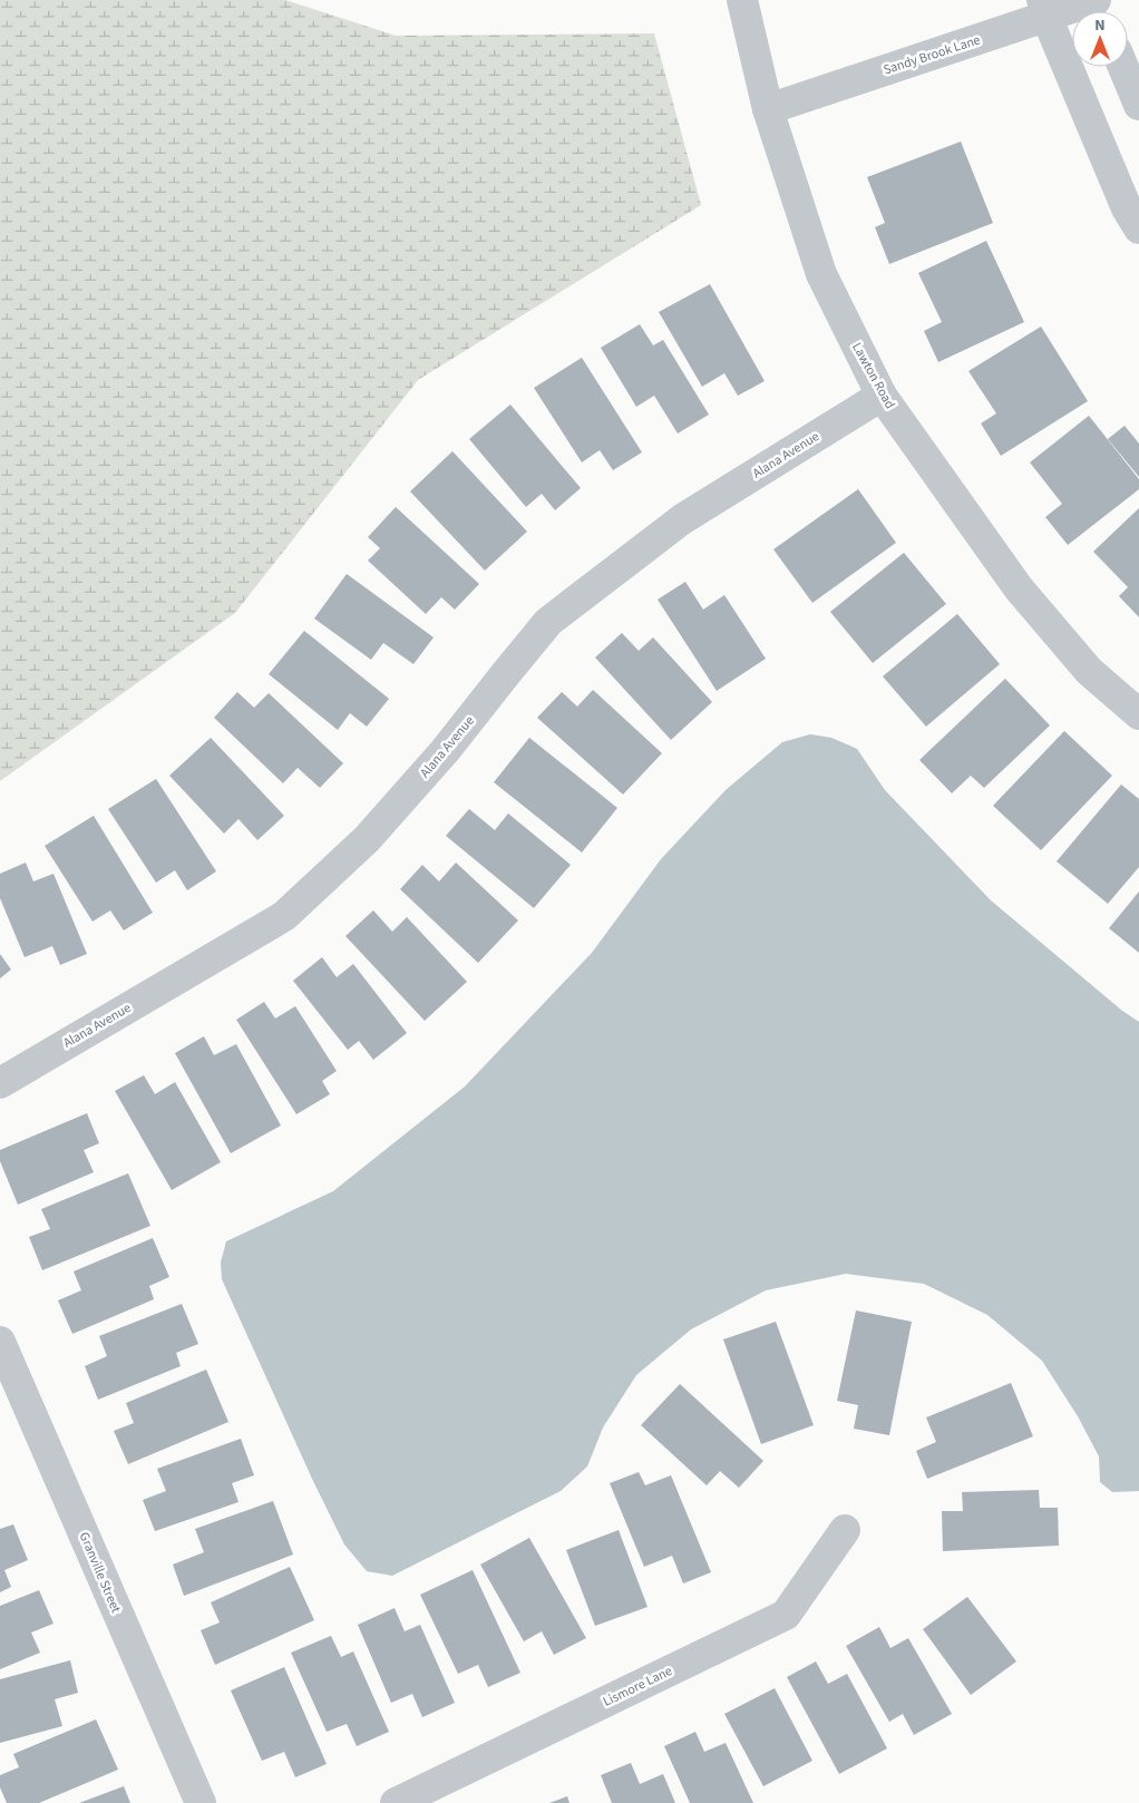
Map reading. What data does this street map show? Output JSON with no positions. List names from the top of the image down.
{
  "streets": {
    "street": [
      "Sandy Brook Lane",
      "Lawton Road",
      "Alana Avenue",
      "Granville Street",
      "Lismore Lane"
    ]
  },
  "crossings": [
    ["Sandy Brook Lane", "Lawton Road"],
    ["Lawton Road", "Alana Avenue"]
  ],
  "north": "top"
}
